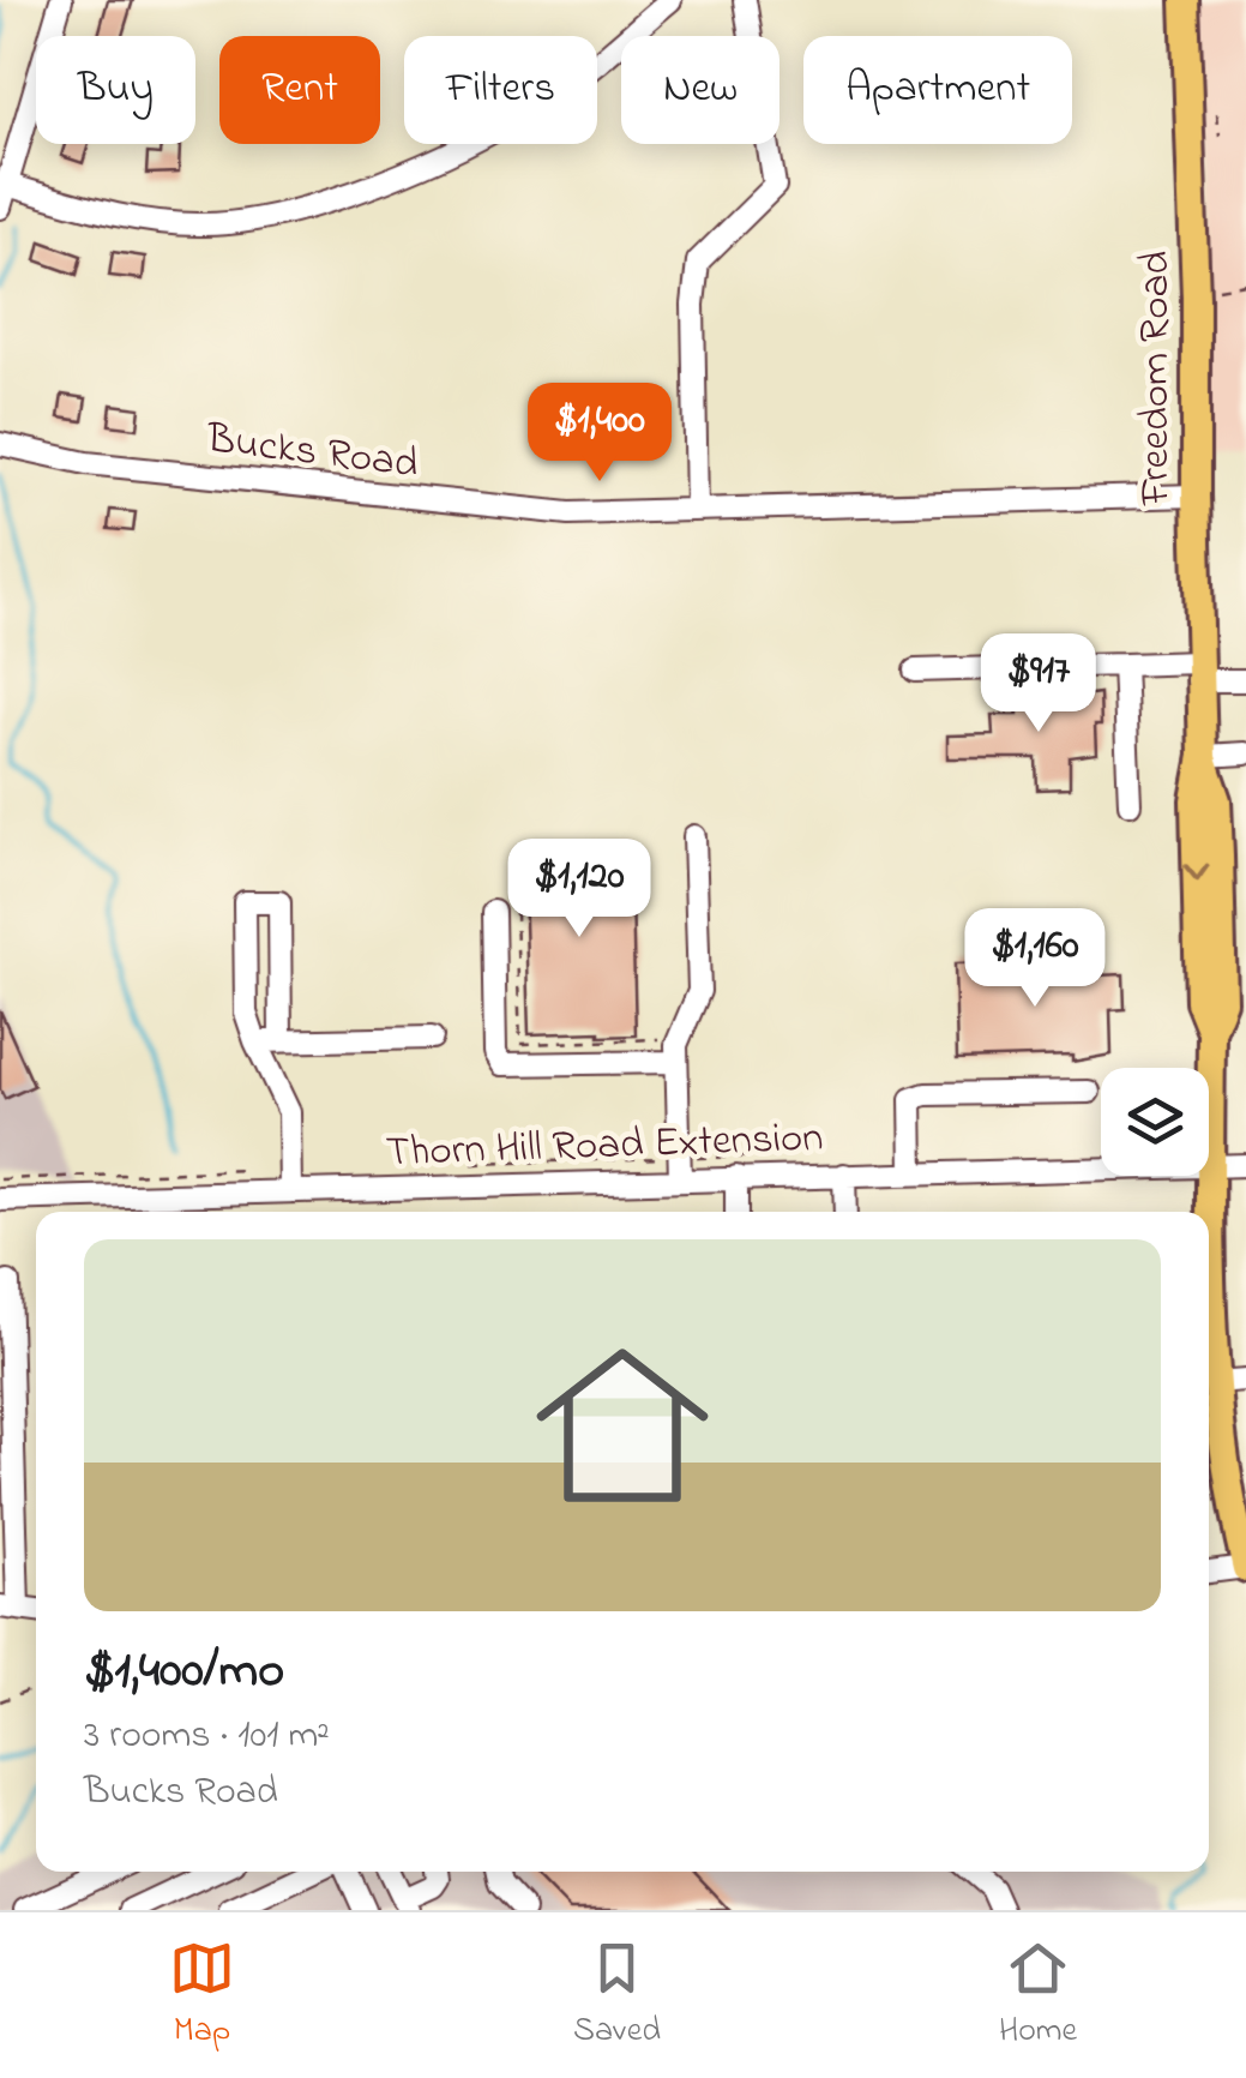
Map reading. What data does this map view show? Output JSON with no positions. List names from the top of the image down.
{
  "streets": {
    "main road": ["Freedom Road"],
    "street": ["Bucks Road", "Thorn Hill Road Extension"]
  },
  "crossings": [
    ["Freedom Road", "Bucks Road"],
    ["Freedom Road", "Thorn Hill Road Extension"]
  ],
  "page": {
    "chip": [
      "Buy",
      "Rent",
      "Filters",
      "New",
      "Apartment"
    ],
    "price": [
      "$1,400",
      "$917",
      "$1,120",
      "$1,160"
    ],
    "list": [
      {
        "name": "$1,400/mo",
        "note": "3 rooms · 101 m² · Bucks Road"
      }
    ],
    "tabs": ["Map", "Saved", "Home"]
  }
}
